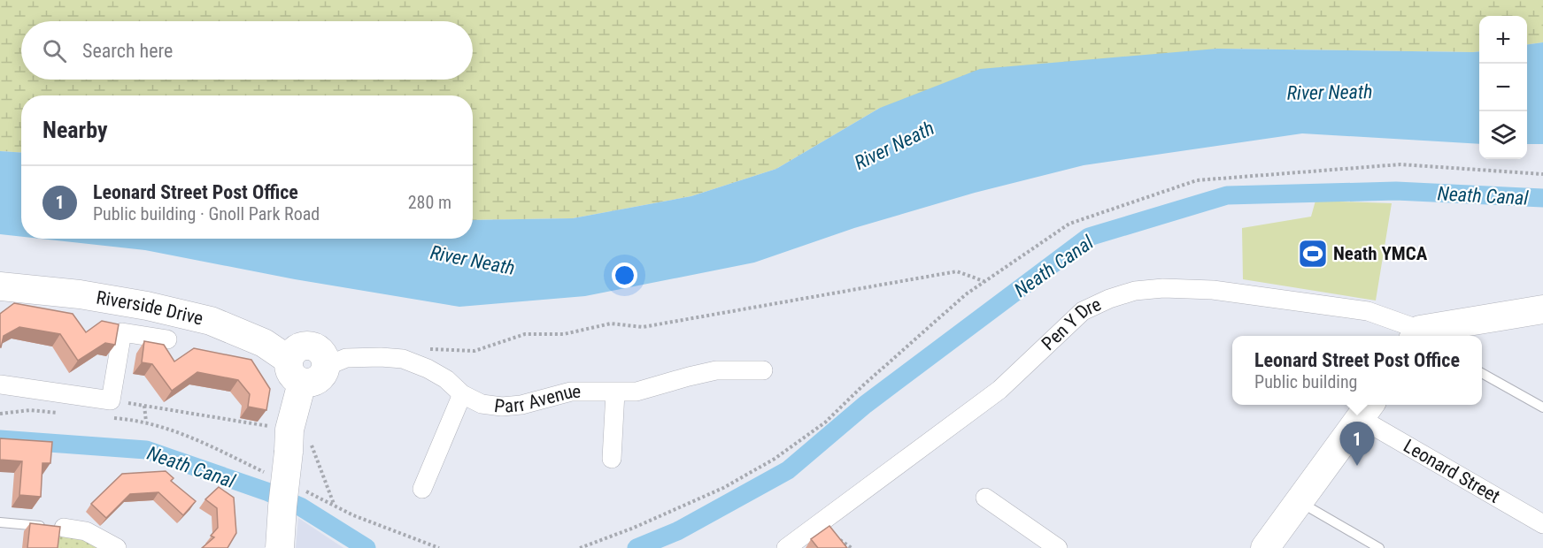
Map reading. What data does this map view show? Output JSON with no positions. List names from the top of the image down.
{
  "streets": {
    "main road": ["Riverside Drive"],
    "street": ["Pen Y Dre", "Parr Avenue", "Leonard Street"]
  },
  "water": ["River Neath", "Neath Canal"],
  "places": {
    "sports": ["Neath YMCA"]
  },
  "page": {
    "map_buttons": ["+", "−"],
    "search": "Search here",
    "heading": "Nearby",
    "list": [
      {
        "mark": "1",
        "name": "Leonard Street Post Office",
        "note": "Public building · Gnoll Park Road",
        "value": "280 m"
      }
    ],
    "popup": ["Leonard Street Post Office", "Public building"],
    "pins": "1"
  }
}
